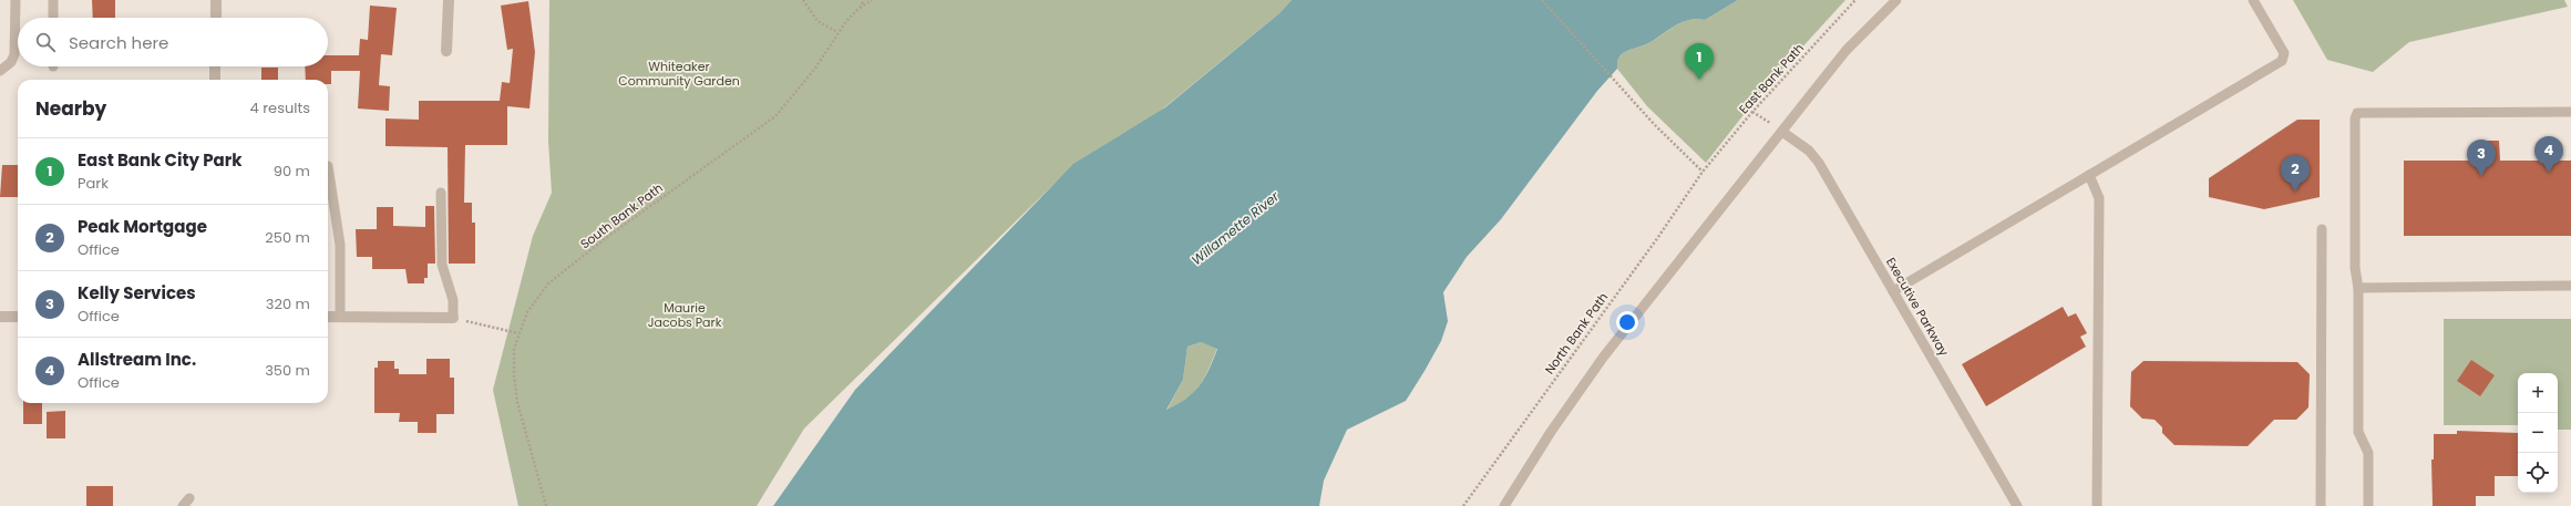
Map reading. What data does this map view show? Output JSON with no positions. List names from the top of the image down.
{
  "streets": {
    "lane": ["Executive Parkway"],
    "path": ["East Bank Path", "South Bank Path", "North Bank Path"]
  },
  "crossings": [
    ["East Bank Path", "North Bank Path"]
  ],
  "water": ["Willamette River"],
  "parks": ["Whiteaker Community Garden", "Maurie Jacobs Park"],
  "page": {
    "search": "Search here",
    "pins": [
      "1",
      "4",
      "3",
      "2"
    ],
    "heading": ["Nearby", "4 results"],
    "list": [
      {
        "mark": "1",
        "name": "East Bank City Park",
        "note": "Park",
        "value": "90 m"
      },
      {
        "mark": "2",
        "name": "Peak Mortgage",
        "note": "Office",
        "value": "250 m"
      },
      {
        "mark": "3",
        "name": "Kelly Services",
        "note": "Office",
        "value": "320 m"
      },
      {
        "mark": "4",
        "name": "Allstream Inc.",
        "note": "Office",
        "value": "350 m"
      }
    ],
    "map_buttons": ["+", "−"]
  }
}
